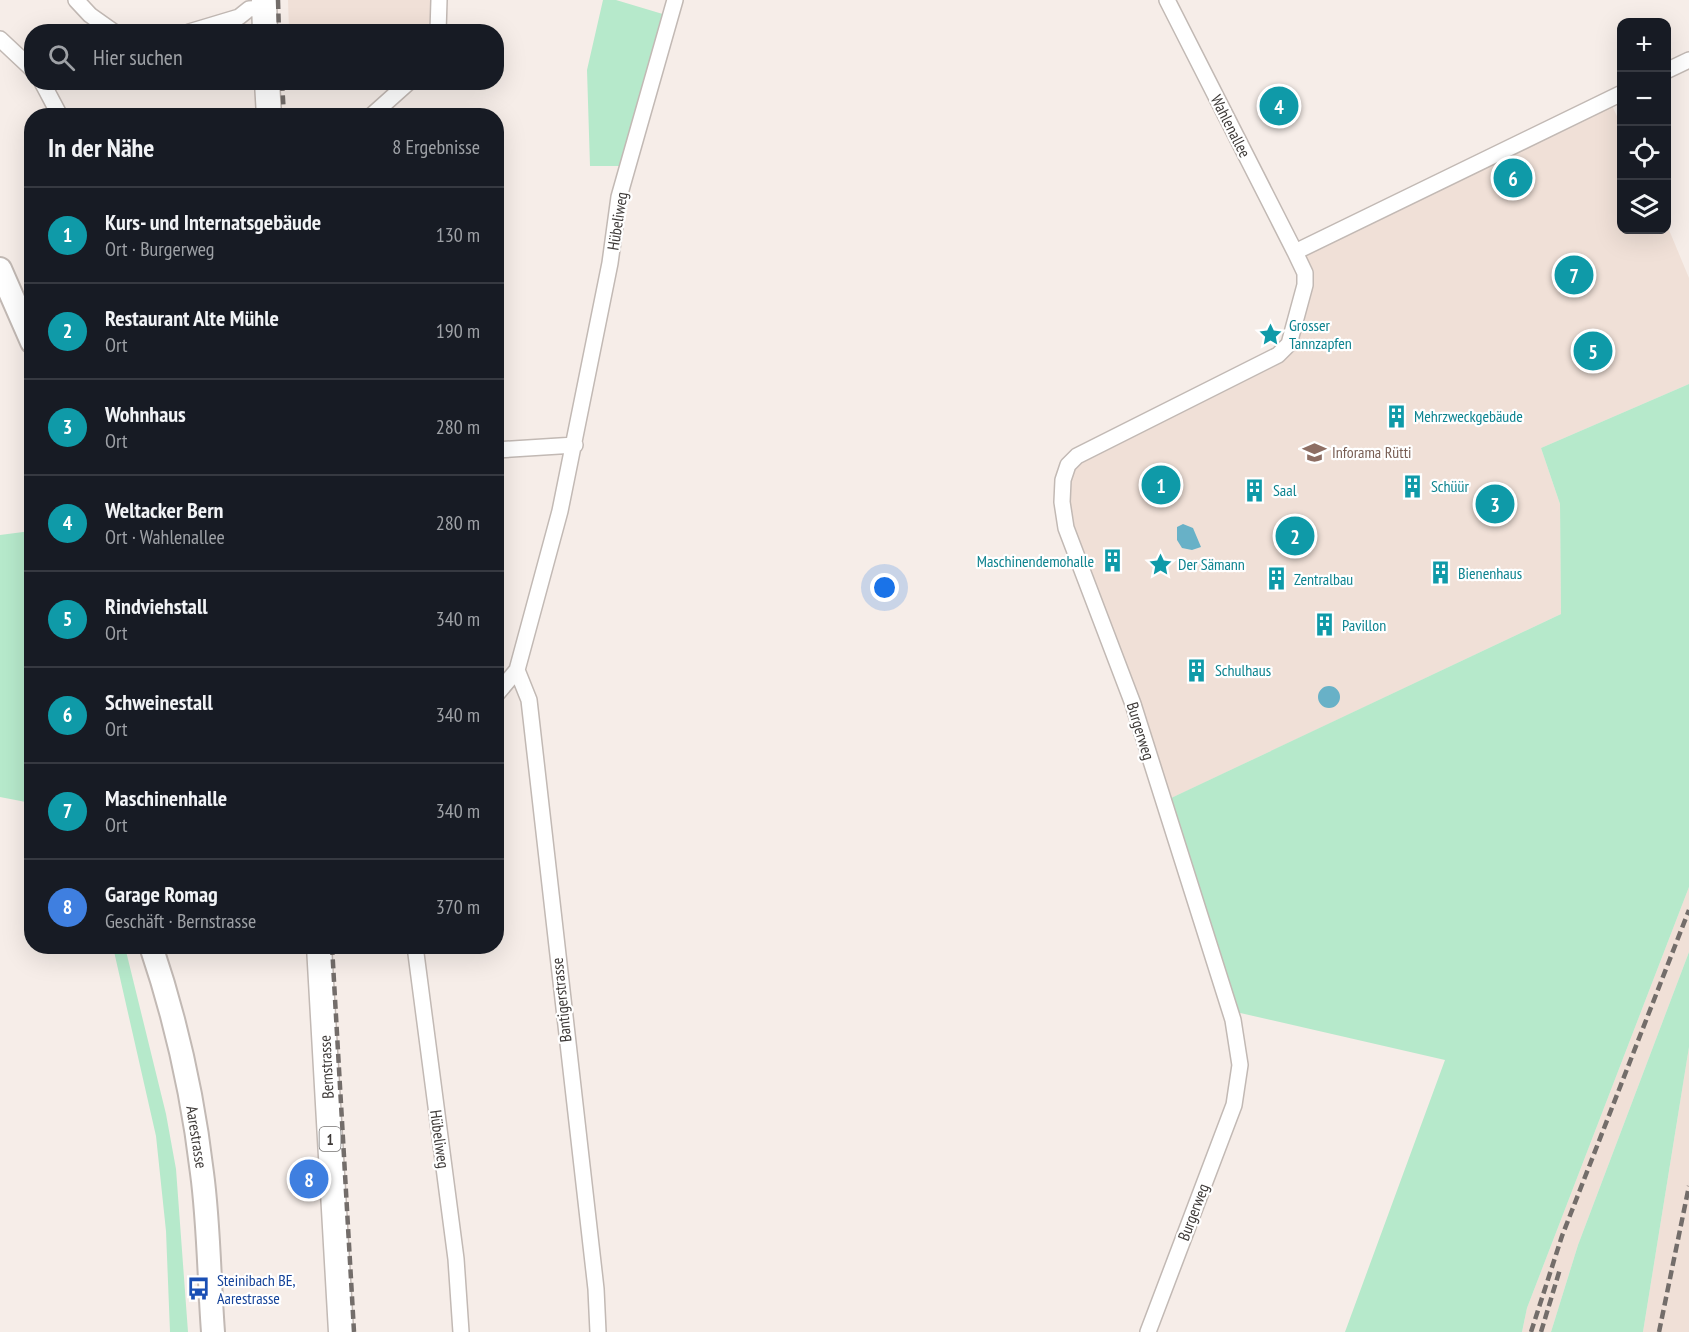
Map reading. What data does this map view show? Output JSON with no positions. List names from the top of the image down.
{
  "streets": {
    "main road": ["Bernstrasse", "1"],
    "street": [
      "Wahlenallee",
      "Hübeliweg",
      "Burgerweg",
      "Bantigerstrasse",
      "Aarestrasse"
    ]
  },
  "crossings": [
    ["Wahlenallee", "Burgerweg"],
    ["Hübeliweg", "Bantigerstrasse"]
  ],
  "places": {
    "place": ["Grosser Tannzapfen", "Der Sämann"],
    "building": [
      "Mehrzweckgebäude",
      "Schüür",
      "Saal",
      "Maschinendemohalle",
      "Bienenhaus",
      "Zentralbau",
      "Pavillon",
      "Schulhaus"
    ],
    "school or university": ["Inforama Rütti"],
    "bus stop": ["Steinibach BE, Aarestrasse"]
  },
  "page": {
    "map_buttons": ["+", "−"],
    "search": "Hier suchen",
    "pins": [
      "4",
      "6",
      "7",
      "5",
      "1",
      "3",
      "2",
      "8"
    ],
    "heading": ["In der Nähe", "8 Ergebnisse"],
    "list": [
      {
        "mark": "1",
        "name": "Kurs- und Internatsgebäude",
        "note": "Ort · Burgerweg",
        "value": "130 m"
      },
      {
        "mark": "2",
        "name": "Restaurant Alte Mühle",
        "note": "Ort",
        "value": "190 m"
      },
      {
        "mark": "3",
        "name": "Wohnhaus",
        "note": "Ort",
        "value": "280 m"
      },
      {
        "mark": "4",
        "name": "Weltacker Bern",
        "note": "Ort · Wahlenallee",
        "value": "280 m"
      },
      {
        "mark": "5",
        "name": "Rindviehstall",
        "note": "Ort",
        "value": "340 m"
      },
      {
        "mark": "6",
        "name": "Schweinestall",
        "note": "Ort",
        "value": "340 m"
      },
      {
        "mark": "7",
        "name": "Maschinenhalle",
        "note": "Ort",
        "value": "340 m"
      },
      {
        "mark": "8",
        "name": "Garage Romag",
        "note": "Geschäft · Bernstrasse",
        "value": "370 m"
      }
    ]
  }
}
